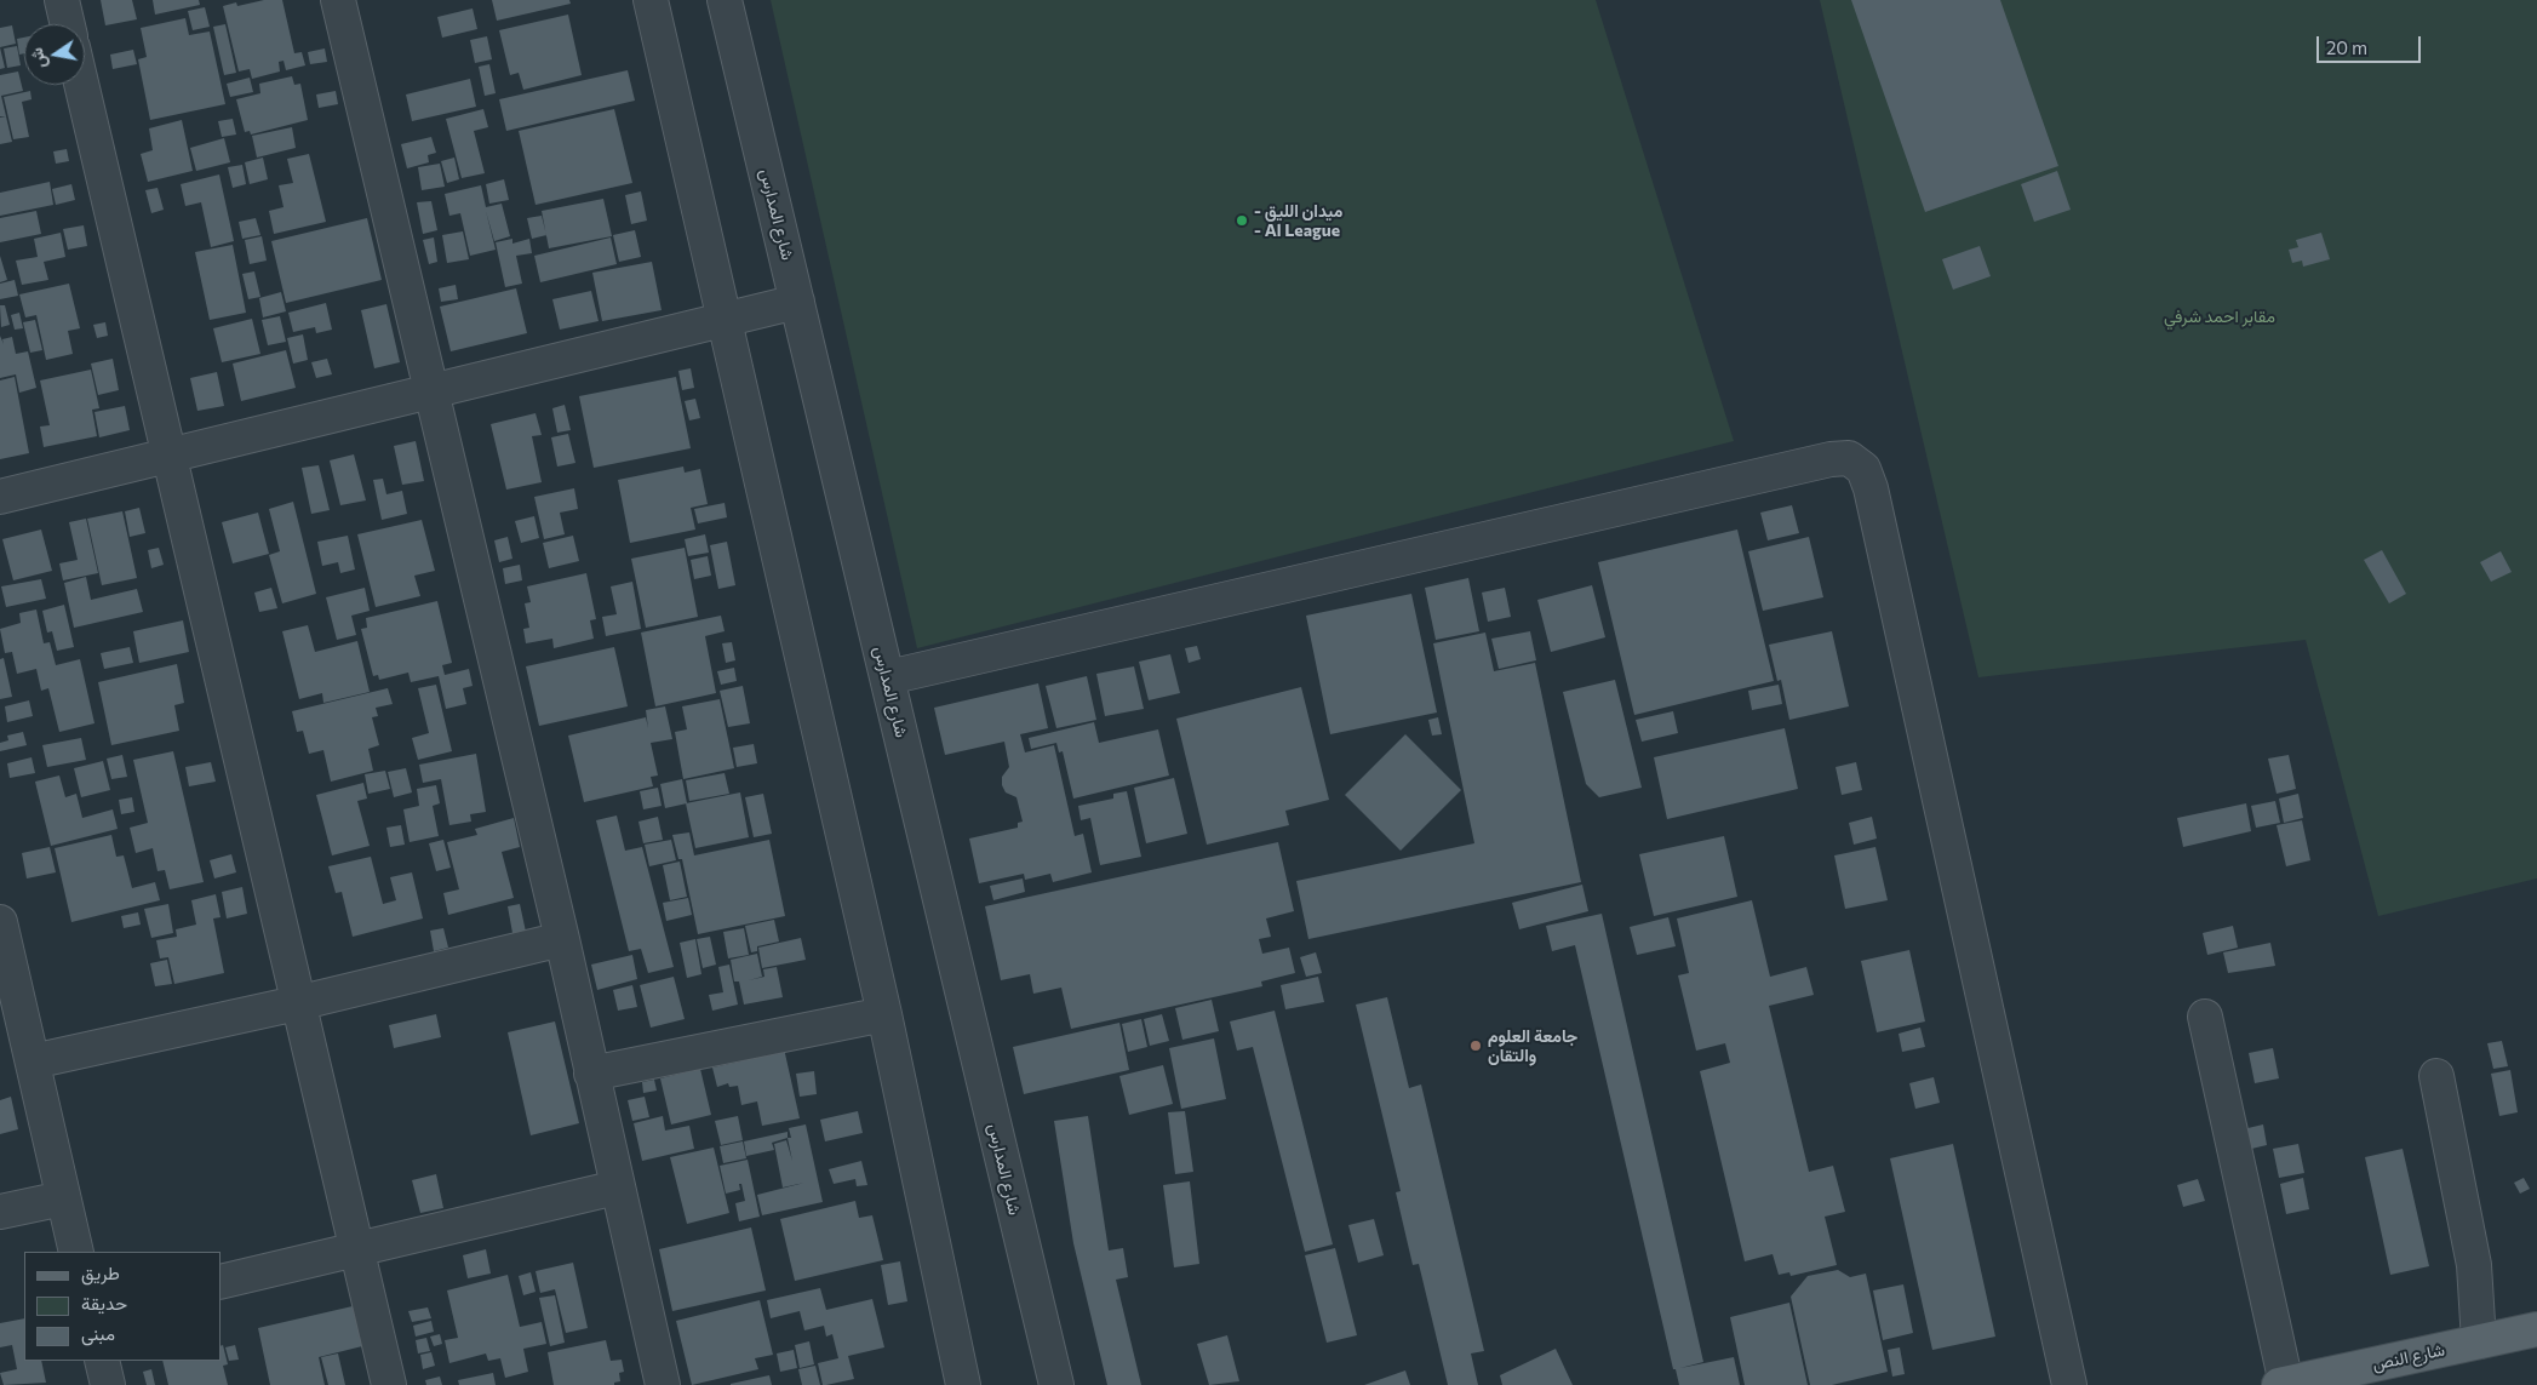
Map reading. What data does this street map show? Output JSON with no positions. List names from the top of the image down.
{
  "streets": {
    "main road": ["شارع النص"],
    "street": ["شارع المدارس"]
  },
  "parks": ["مقابر احمد شرفي"],
  "places": ["- ميدان الليق - Al League", "جامعة العلوم والتقان"],
  "legend": ["طريق", "حديقة", "مبنى"],
  "scale_bar": "20 m",
  "north": "left"
}
